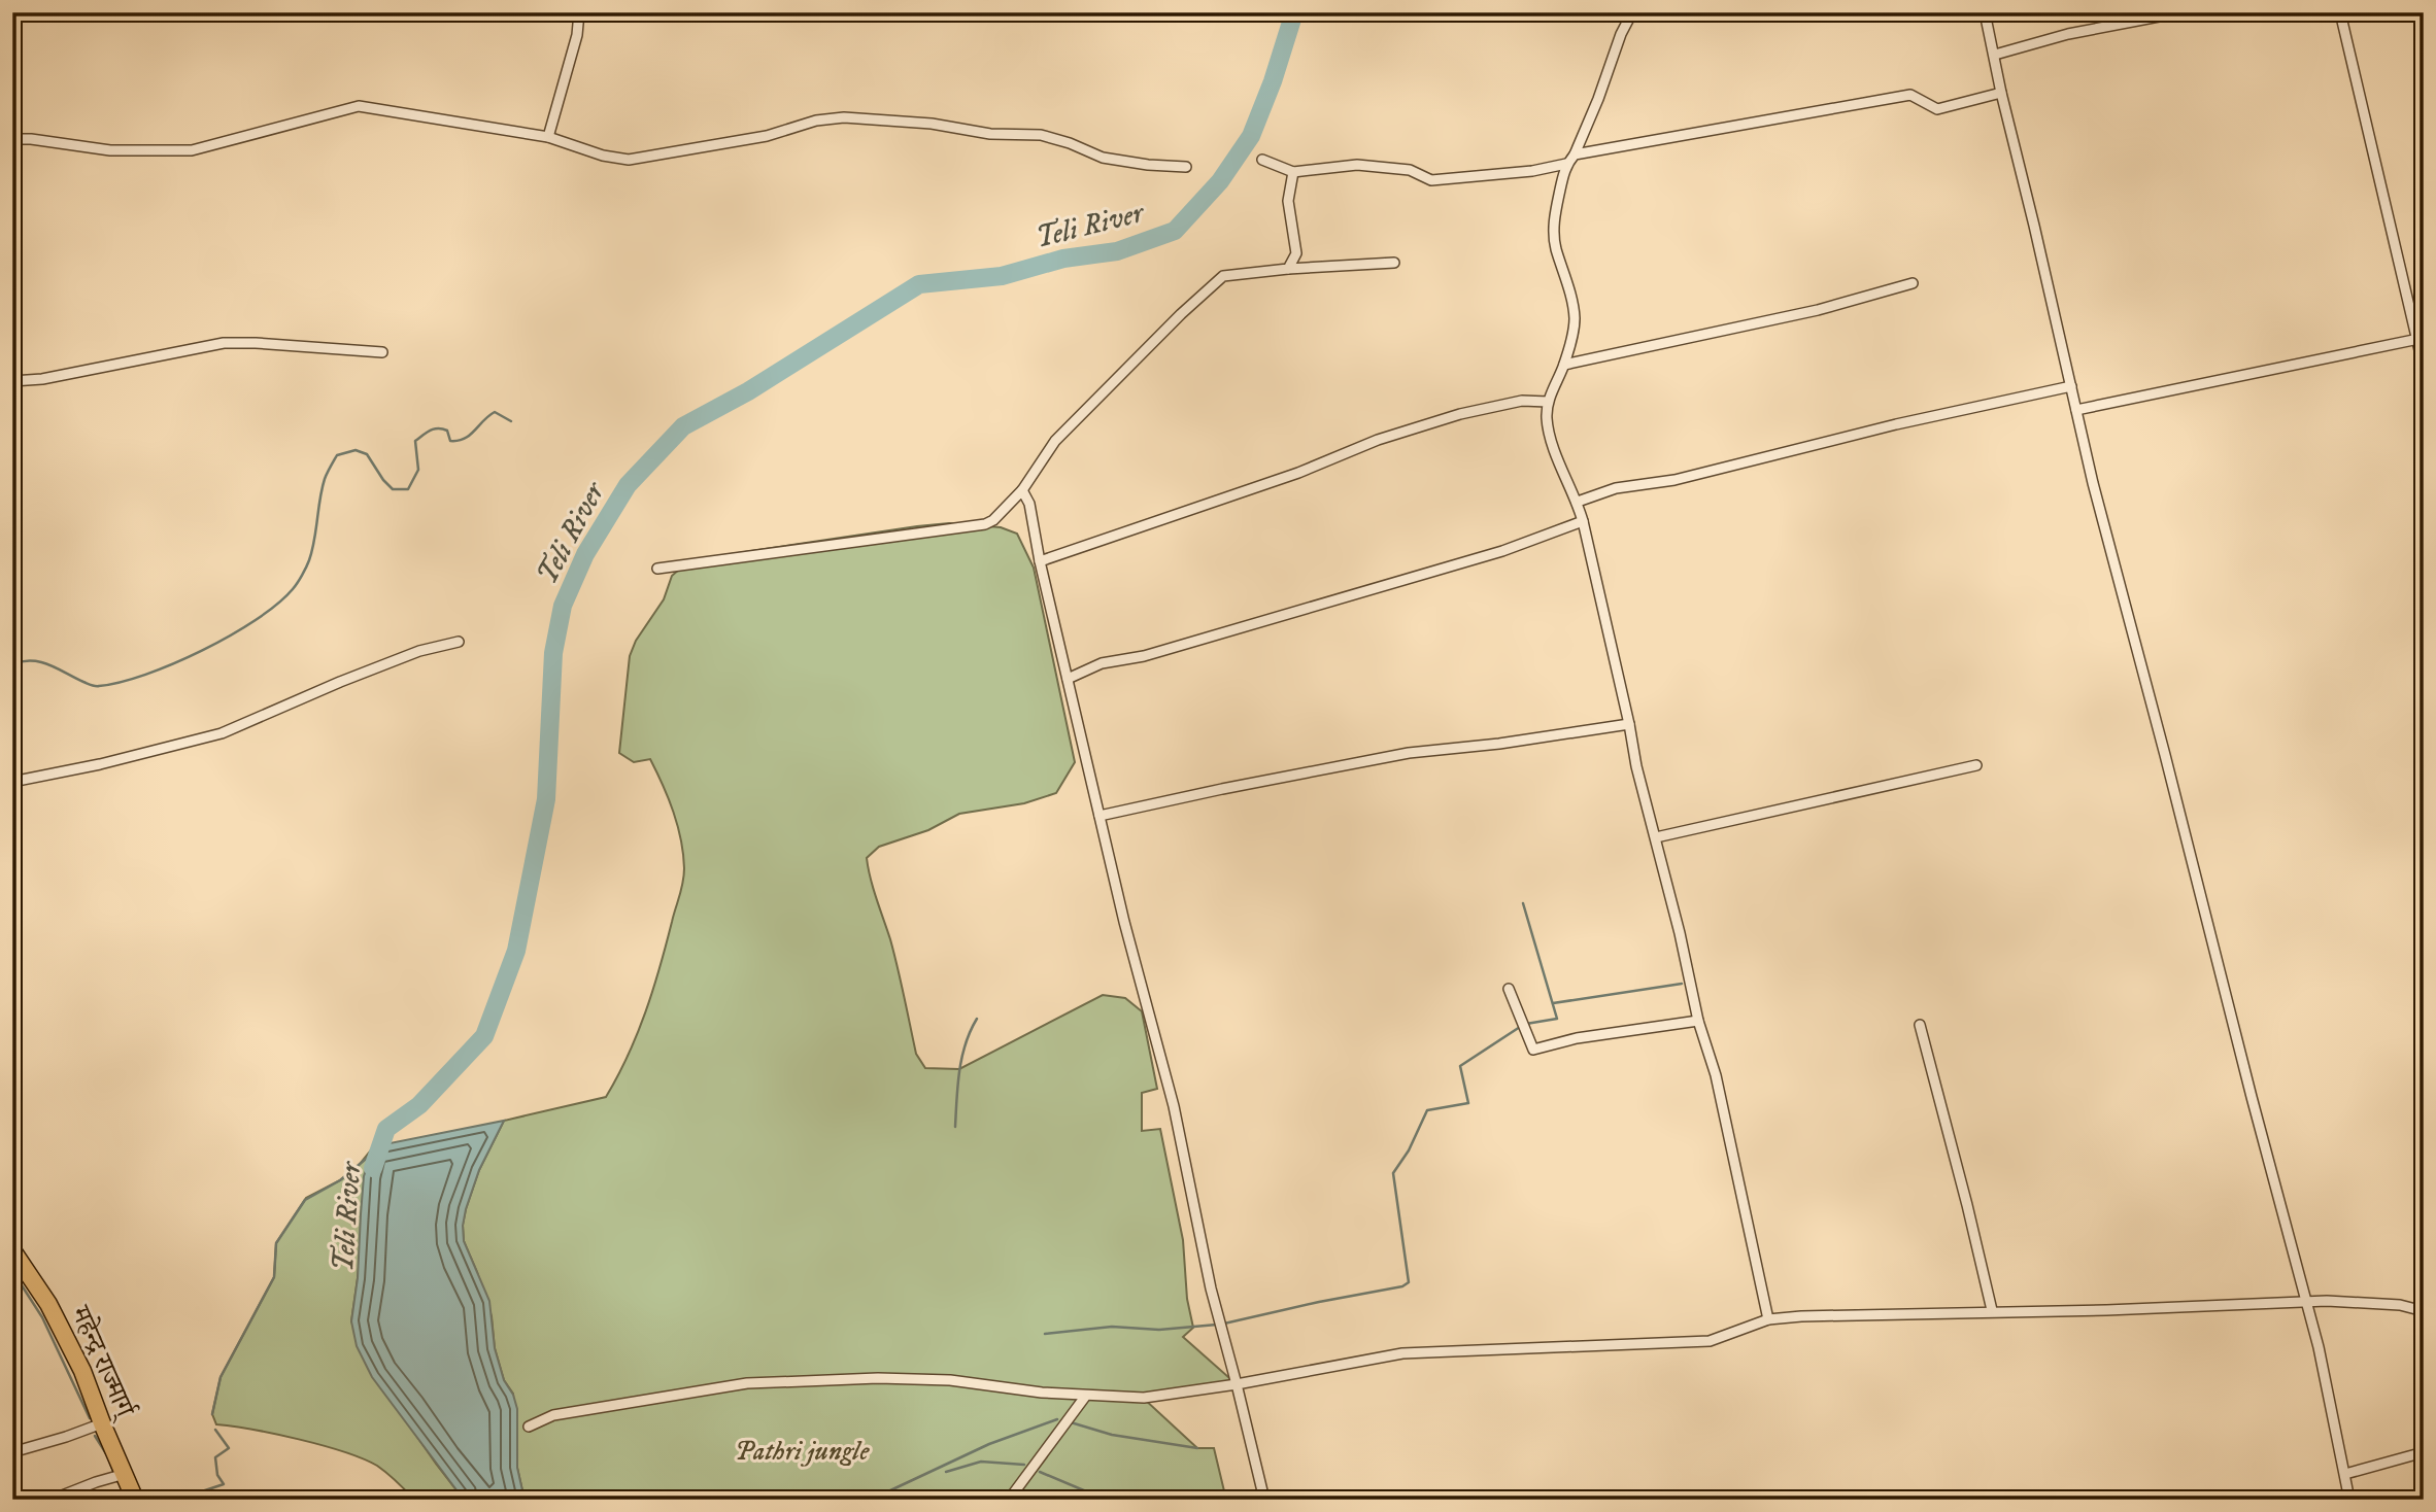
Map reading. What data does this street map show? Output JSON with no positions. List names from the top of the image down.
{
  "streets": {
    "highway": ["महेन्द्र राज्मार्ग्"]
  },
  "water": ["Teli River"],
  "parks": ["Pathri jungle"]
}
